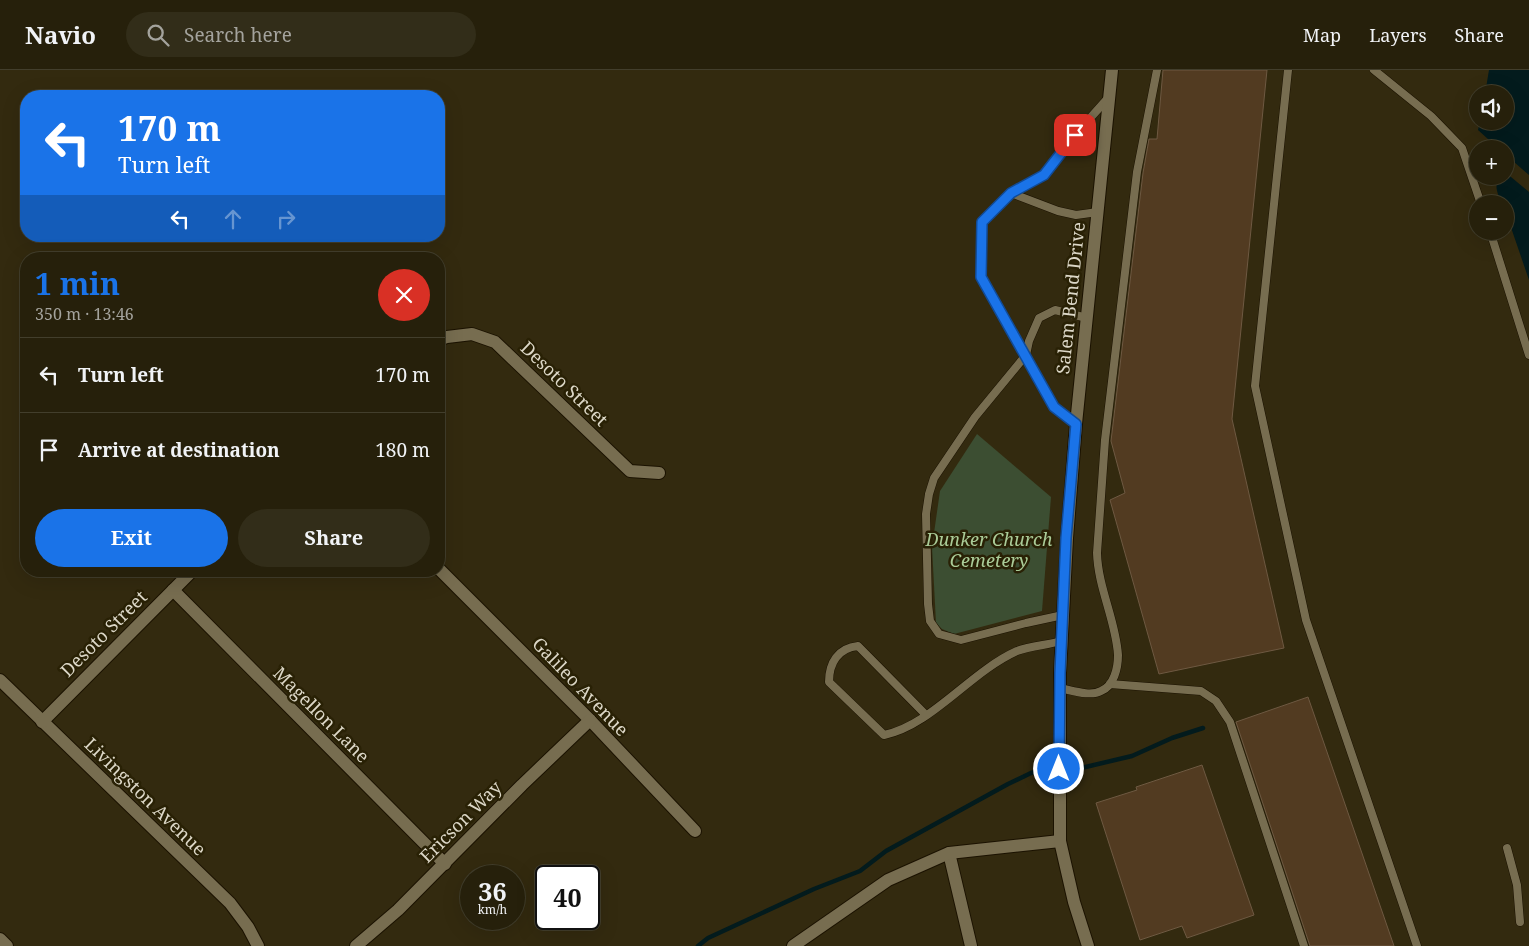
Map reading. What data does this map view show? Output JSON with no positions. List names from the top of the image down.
{
  "streets": {
    "street": [
      "Salem Bend Drive",
      "Desoto Street",
      "Galileo Avenue",
      "Magellon Lane",
      "Livingston Avenue",
      "Ericson Way"
    ]
  },
  "crossings": [
    ["Desoto Street", "Magellon Lane"],
    ["Desoto Street", "Livingston Avenue"],
    ["Galileo Avenue", "Ericson Way"],
    ["Magellon Lane", "Ericson Way"]
  ],
  "parks": ["Dunker Church Cemetery"],
  "page": {
    "header": "Navio",
    "search": "Search here",
    "nav": ["Map", "Layers", "Share"],
    "map_buttons": ["+", "−"],
    "turn": ["170 m", "Turn left"],
    "heading": ["1 min", "350 m · 13:46"],
    "list": [
      {
        "name": "Turn left",
        "value": "170 m"
      },
      {
        "name": "Arrive at destination",
        "value": "180 m"
      }
    ],
    "buttons": ["Exit", "Share"],
    "speed": "36 km/h",
    "limit": "40"
  }
}
